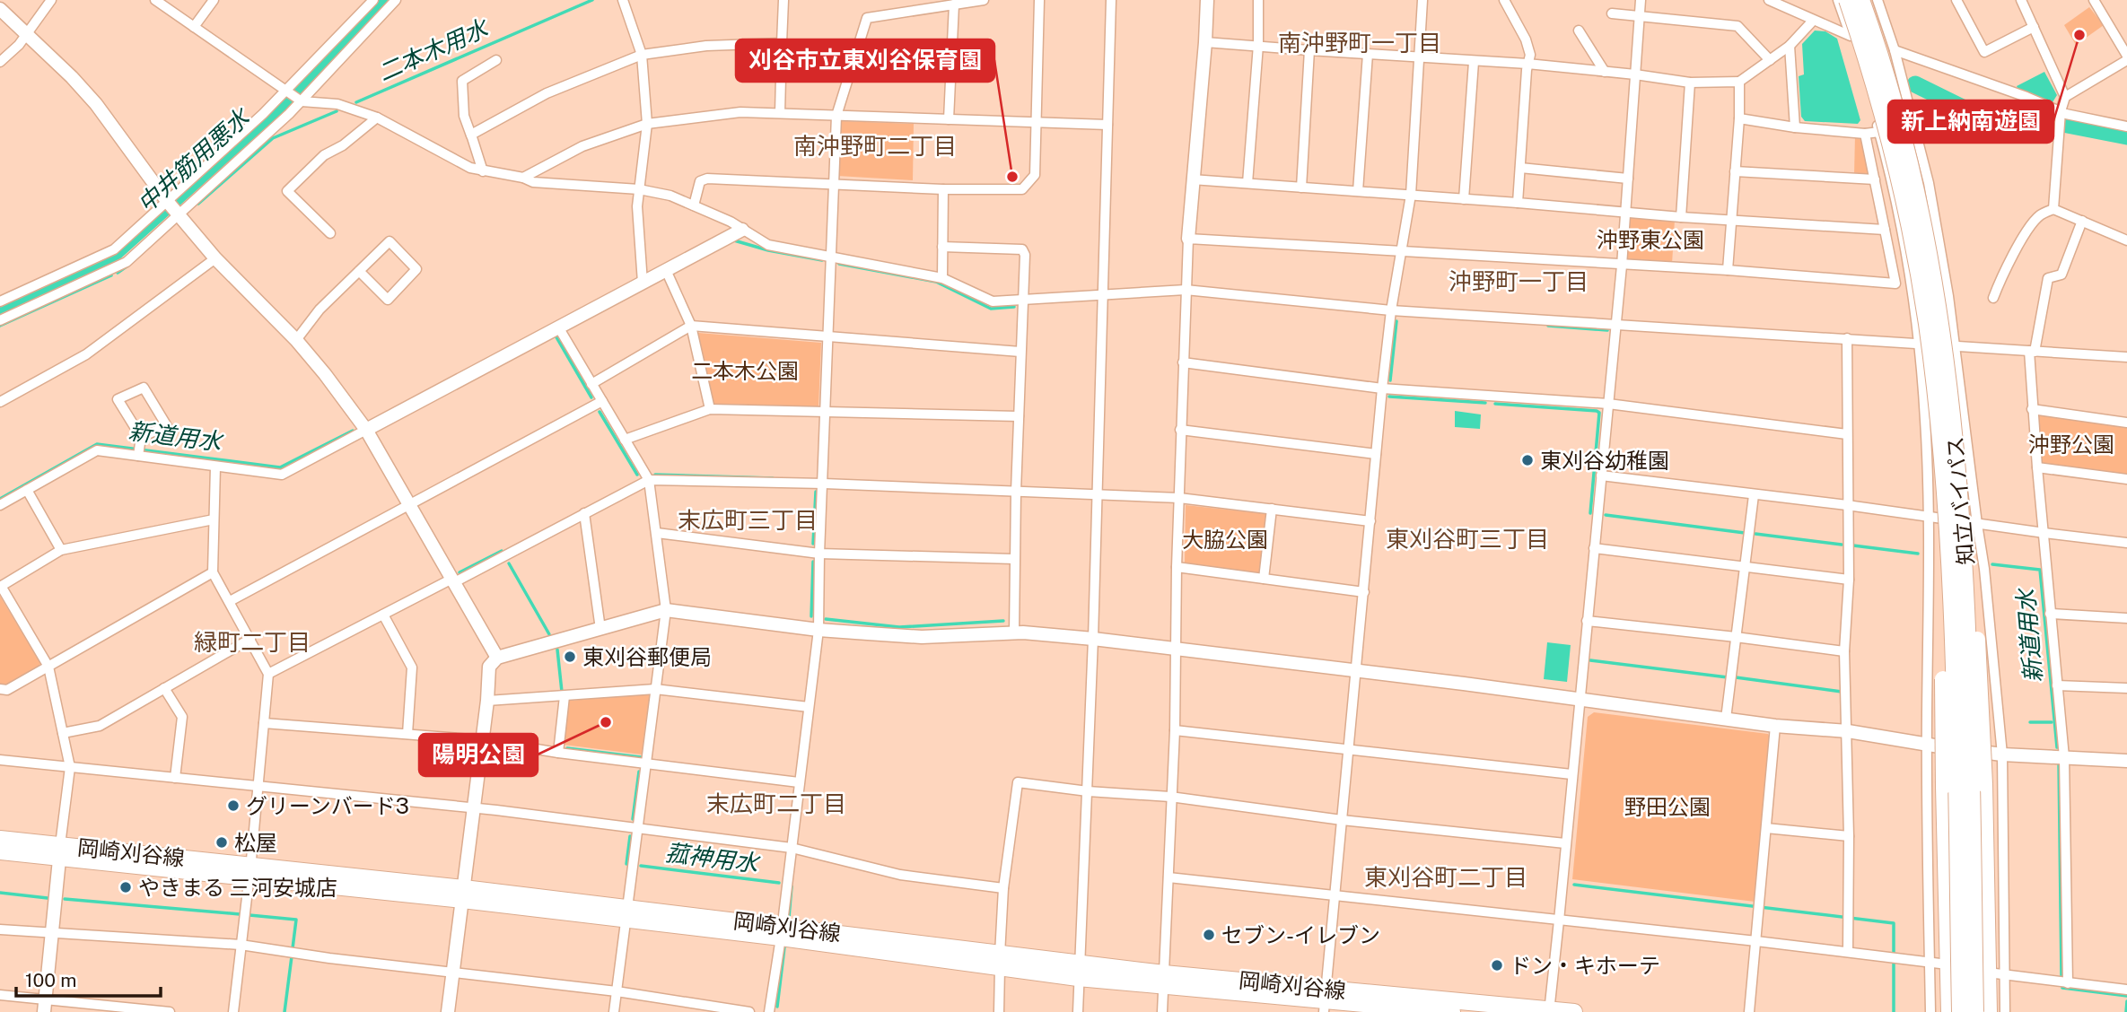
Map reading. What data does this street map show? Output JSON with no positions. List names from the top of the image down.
{
  "streets": {
    "main road": ["知立バイパス", "岡崎刈谷線"]
  },
  "districts": [
    "南沖野町一丁目",
    "南沖野町二丁目",
    "沖野町一丁目",
    "末広町三丁目",
    "東刈谷町三丁目",
    "緑町二丁目",
    "末広町二丁目",
    "東刈谷町二丁目"
  ],
  "water": [
    "二本木用水",
    "中井筋用悪水",
    "新道用水",
    "菰神用水"
  ],
  "parks": [
    "沖野東公園",
    "二本木公園",
    "沖野公園",
    "大脇公園",
    "野田公園"
  ],
  "places": [
    "新上納南遊園",
    "刈谷市立東刈谷保育園",
    "東刈谷幼稚園",
    "東刈谷郵便局",
    "陽明公園",
    "グリーンバード3",
    "松屋",
    "やきまる 三河安城店",
    "セブン-イレブン",
    "ドン・キホーテ"
  ],
  "scale_bar": "100 m"
}
